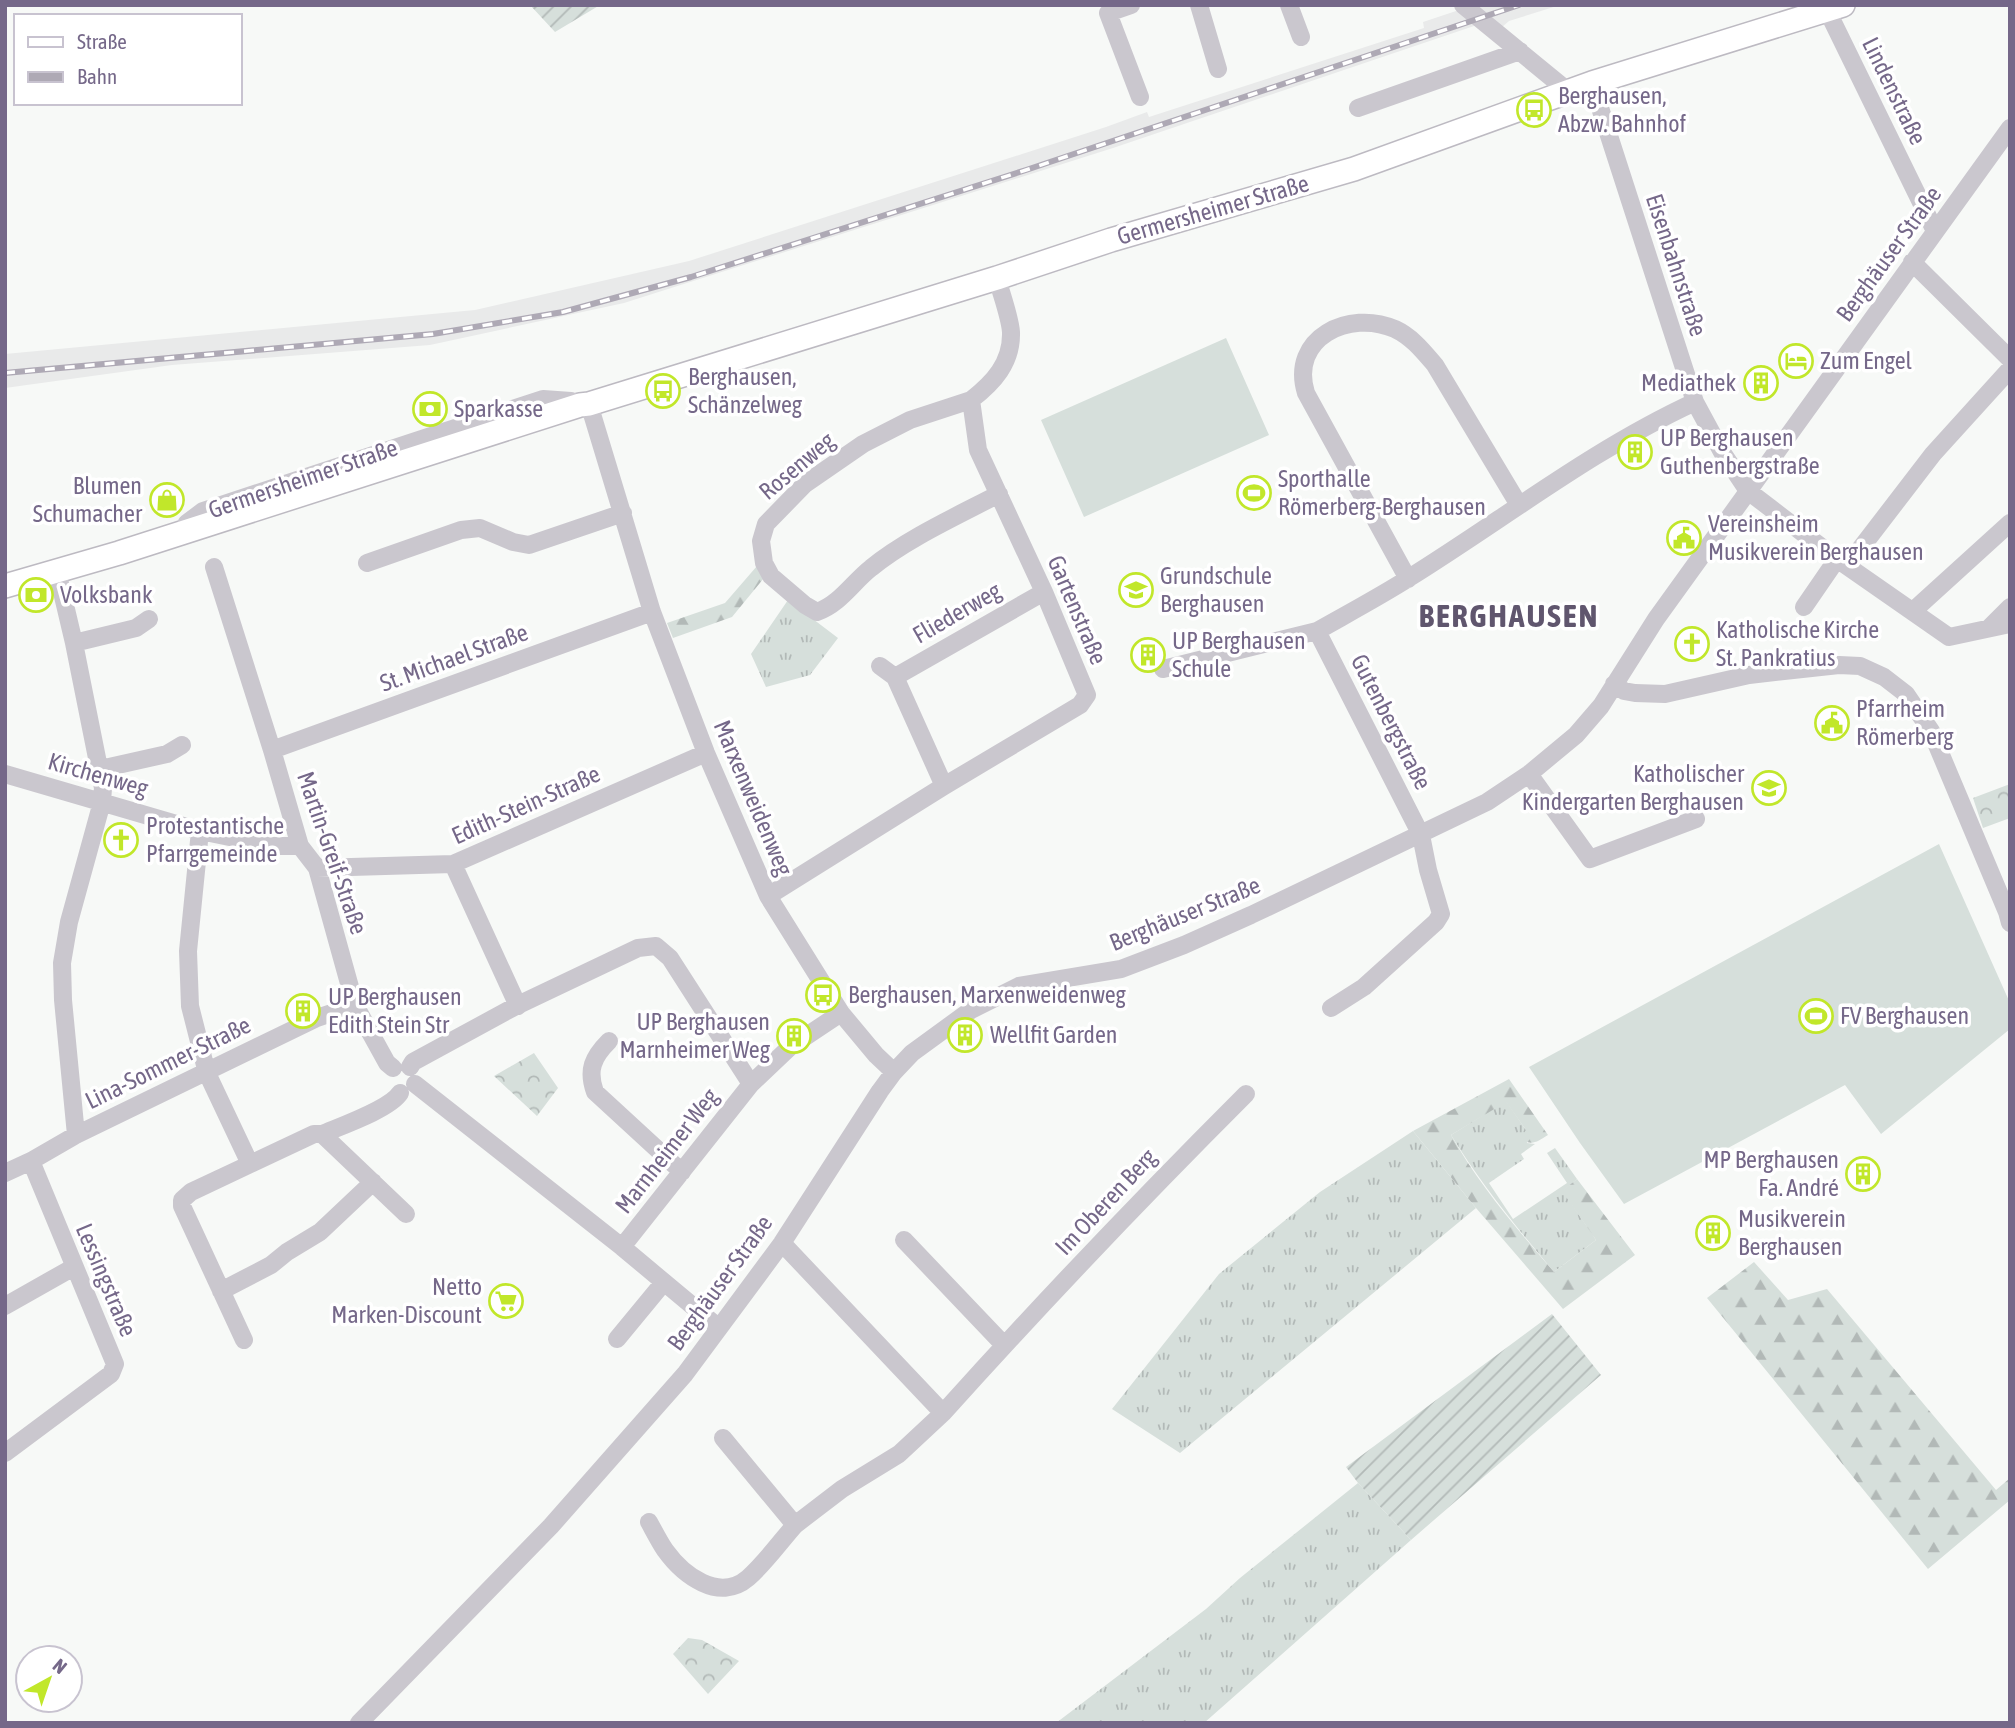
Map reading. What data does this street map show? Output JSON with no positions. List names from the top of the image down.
{
  "streets": {
    "main road": ["Germersheimer Straße"],
    "street": [
      "Lindenstraße",
      "Berghäuser Straße",
      "Eisenbahnstraße",
      "Rosenweg",
      "Gartenstraße",
      "Fliederweg",
      "St. Michael Straße",
      "Gutenbergstraße",
      "Kirchenweg",
      "Marxenweidenweg",
      "Edith-Stein-Straße",
      "Martin-Greif-Straße",
      "Lina-Sommer-Straße",
      "Marnheimer Weg",
      "Im Oberen Berg",
      "Lessingstraße"
    ]
  },
  "crossings": [
    ["Lindenstraße", "Germersheimer Straße"],
    ["Lindenstraße", "Berghäuser Straße"],
    ["Germersheimer Straße", "Eisenbahnstraße"],
    ["Germersheimer Straße", "Marxenweidenweg"],
    ["Berghäuser Straße", "Eisenbahnstraße"],
    ["Berghäuser Straße", "Gutenbergstraße"],
    ["Berghäuser Straße", "Marxenweidenweg"],
    ["Berghäuser Straße", "Martin-Greif-Straße"],
    ["Rosenweg", "Gartenstraße"],
    ["Gartenstraße", "Fliederweg"],
    ["Gartenstraße", "Marxenweidenweg"],
    ["St. Michael Straße", "Marxenweidenweg"],
    ["St. Michael Straße", "Martin-Greif-Straße"],
    ["Kirchenweg", "Martin-Greif-Straße"],
    ["Marxenweidenweg", "Edith-Stein-Straße"],
    ["Marxenweidenweg", "Marnheimer Weg"],
    ["Edith-Stein-Straße", "Martin-Greif-Straße"],
    ["Martin-Greif-Straße", "Lina-Sommer-Straße"],
    ["Martin-Greif-Straße", "Marnheimer Weg"],
    ["Lina-Sommer-Straße", "Lessingstraße"]
  ],
  "districts": ["BERGHAUSEN"],
  "places": {
    "bus stop": ["Berghausen, Abzw. Bahnhof", "Berghausen, Schänzelweg", "Berghausen, Marxenweidenweg"],
    "hotel": ["Zum Engel"],
    "building": [
      "Mediathek",
      "UP Berghausen Guthenbergstraße",
      "UP Berghausen Schule",
      "UP Berghausen Edith Stein Str",
      "Wellfit Garden",
      "UP Berghausen Marnheimer Weg",
      "MP Berghausen Fa. André",
      "Musikverein Berghausen"
    ],
    "bank": ["Sparkasse", "Volksbank"],
    "sports": ["Sporthalle Römerberg-Berghausen", "FV Berghausen"],
    "shop": ["Blumen Schumacher"],
    "public building": ["Vereinsheim Musikverein Berghausen", "Pfarrheim Römerberg"],
    "school or university": ["Grundschule Berghausen", "Katholischer Kindergarten Berghausen"],
    "church": ["Katholische Kirche St. Pankratius", "Protestantische Pfarrgemeinde"],
    "supermarket": ["Netto Marken-Discount"]
  },
  "legend": ["Straße", "Bahn"],
  "north": "top right"
}
